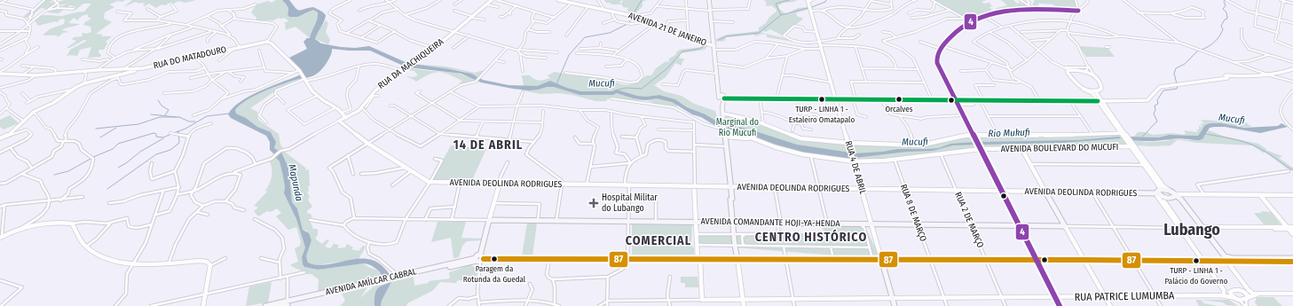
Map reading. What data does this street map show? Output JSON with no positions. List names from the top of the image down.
{
  "streets": {
    "main road": [
      "RUA 4 DE ABRIL",
      "AVENIDA DEOLINDA RODRIGUES",
      "AVENIDA COMANDANTE HOJI-YA-HENDA",
      "AVENIDA AMÍLCAR CABRAL"
    ],
    "street": [
      "AVENIDA 21 DE JANEIRO",
      "RUA DO MATADOURO",
      "RUA DA MACHIQUEIRA",
      "AVENIDA BOULEVARD DO MUCUFI",
      "RUA 8 DE MARÇO",
      "RUA 2 DE MARÇO",
      "RUA PATRICE LUMUMBA"
    ]
  },
  "crossings": [
    ["AVENIDA BOULEVARD DO MUCUFI", "RUA 4 DE ABRIL"],
    ["AVENIDA BOULEVARD DO MUCUFI", "RUA 8 DE MARÇO"],
    ["AVENIDA BOULEVARD DO MUCUFI", "RUA 2 DE MARÇO"],
    ["RUA 4 DE ABRIL", "AVENIDA DEOLINDA RODRIGUES"],
    ["RUA 4 DE ABRIL", "AVENIDA COMANDANTE HOJI-YA-HENDA"],
    ["RUA 4 DE ABRIL", "RUA PATRICE LUMUMBA"],
    ["AVENIDA DEOLINDA RODRIGUES", "RUA 8 DE MARÇO"],
    ["AVENIDA DEOLINDA RODRIGUES", "RUA 2 DE MARÇO"],
    ["RUA 8 DE MARÇO", "AVENIDA COMANDANTE HOJI-YA-HENDA"],
    ["RUA 8 DE MARÇO", "RUA PATRICE LUMUMBA"],
    ["RUA 2 DE MARÇO", "AVENIDA COMANDANTE HOJI-YA-HENDA"],
    ["RUA 2 DE MARÇO", "RUA PATRICE LUMUMBA"]
  ],
  "districts": [
    "14 DE ABRIL",
    "Lubango",
    "CENTRO HISTÓRICO",
    "COMERCIAL"
  ],
  "water": ["Mucufi", "Rio Mukufi", "Mapunda"],
  "parks": ["Marginal do Rio Mucufi"],
  "places": {
    "other": [
      "TURP - LINHA 1 - Estaleiro Omatapalo",
      "Orcalves",
      "Paragem da Rotunda da Guedal",
      "TURP - LINHA 1 - Palácio do Governo"
    ],
    "health": ["Hospital Militar do Lubango"]
  },
  "lines": ["transit line 4", "transit line 87"]
}
